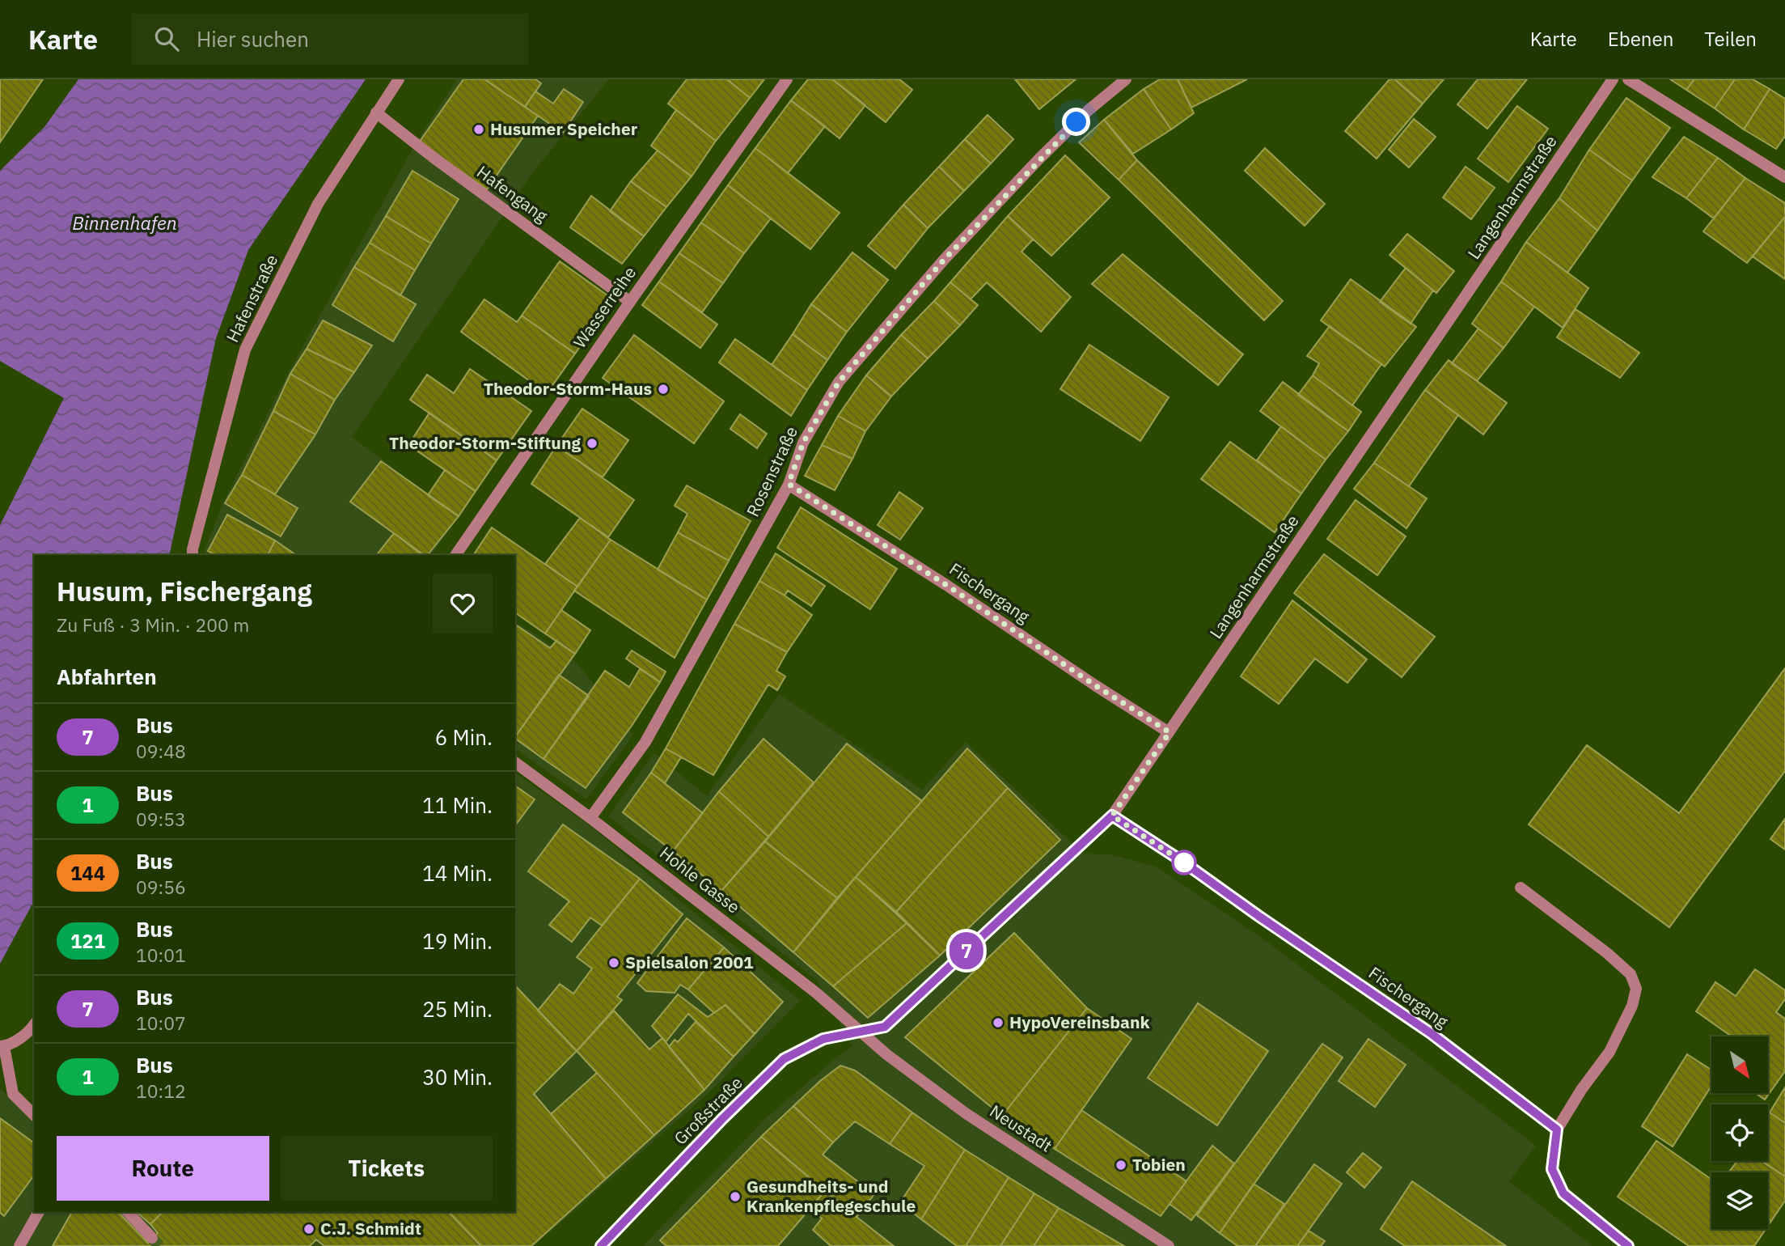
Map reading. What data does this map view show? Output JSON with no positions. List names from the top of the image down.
{
  "streets": {
    "street": [
      "Hafengang",
      "Langenharmstraße",
      "Hafenstraße",
      "Wasserreihe",
      "Rosenstraße",
      "Fischergang",
      "Hohle Gasse",
      "Großstraße",
      "Neustadt"
    ]
  },
  "crossings": [
    ["Hafengang", "Hafenstraße"],
    ["Hafengang", "Wasserreihe"],
    ["Langenharmstraße", "Fischergang"],
    ["Langenharmstraße", "Hohle Gasse"],
    ["Langenharmstraße", "Großstraße"],
    ["Langenharmstraße", "Neustadt"],
    ["Rosenstraße", "Fischergang"],
    ["Rosenstraße", "Hohle Gasse"],
    ["Hohle Gasse", "Großstraße"],
    ["Hohle Gasse", "Neustadt"],
    ["Großstraße", "Neustadt"]
  ],
  "water": ["Binnenhafen"],
  "places": [
    "Husumer Speicher",
    "Theodor-Storm-Haus",
    "Theodor-Storm-Stiftung",
    "Spielsalon 2001",
    "HypoVereinsbank",
    "Tobien",
    "Gesundheits- und Krankenpflegeschule",
    "C.J. Schmidt"
  ],
  "lines": ["bus line 7"],
  "north": "bottom right",
  "page": {
    "header": "Karte",
    "search": "Hier suchen",
    "nav": ["Karte", "Ebenen", "Teilen"],
    "on_map": "7",
    "heading": [
      ["Husum, Fischergang", "Zu Fuß · 3 Min. · 200 m"],
      "Abfahrten"
    ],
    "list": [
      {
        "mark": "7",
        "name": "Bus",
        "note": "09:48",
        "value": "6 Min."
      },
      {
        "mark": "1",
        "name": "Bus",
        "note": "09:53",
        "value": "11 Min."
      },
      {
        "mark": "144",
        "name": "Bus",
        "note": "09:56",
        "value": "14 Min."
      },
      {
        "mark": "121",
        "name": "Bus",
        "note": "10:01",
        "value": "19 Min."
      },
      {
        "mark": "7",
        "name": "Bus",
        "note": "10:07",
        "value": "25 Min."
      },
      {
        "mark": "1",
        "name": "Bus",
        "note": "10:12",
        "value": "30 Min."
      }
    ],
    "buttons": ["Route", "Tickets"]
  }
}
